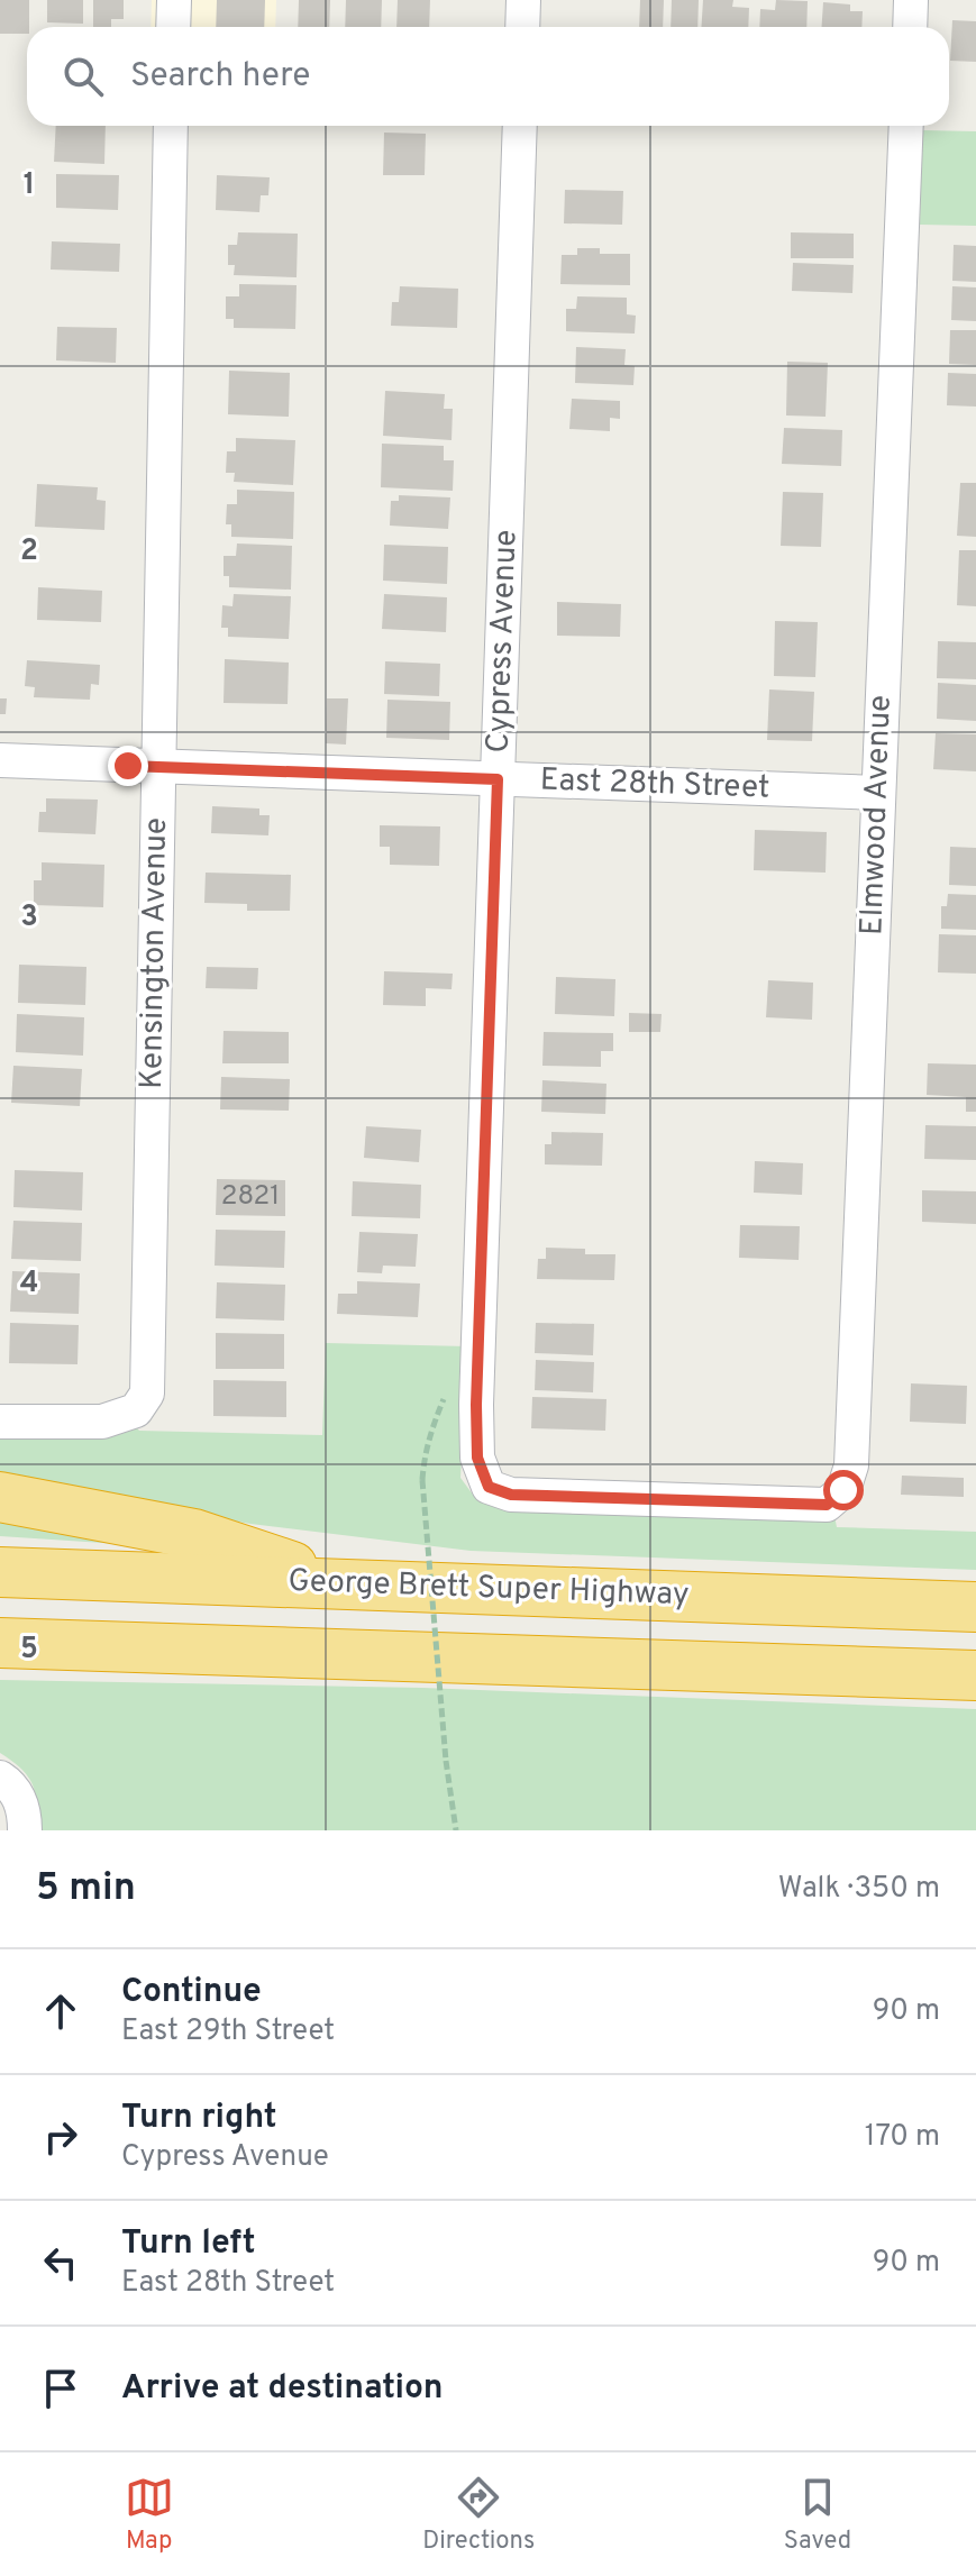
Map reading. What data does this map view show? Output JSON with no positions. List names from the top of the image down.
{
  "streets": {
    "highway": ["George Brett Super Highway"],
    "street": [
      "Cypress Avenue",
      "East 28th Street",
      "Elmwood Avenue",
      "Kensington Avenue"
    ]
  },
  "crossings": [
    ["Cypress Avenue", "East 28th Street"],
    ["Cypress Avenue", "Elmwood Avenue"],
    ["East 28th Street", "Elmwood Avenue"],
    ["East 28th Street", "Kensington Avenue"]
  ],
  "house_numbers": ["2821"],
  "page": {
    "search": "Search here",
    "heading": ["5 min", "Walk · 350 m"],
    "list": [
      ["Continue", "East 29th Street", "90 m"],
      ["Turn right", "Cypress Avenue", "170 m"],
      ["Turn left", "East 28th Street", "90 m"],
      "Arrive at destination"
    ],
    "nav": ["Map", "Directions", "Saved"]
  },
  "grid": {
    "rows": [
      "1",
      "2",
      "3",
      "4",
      "5"
    ]
  }
}
